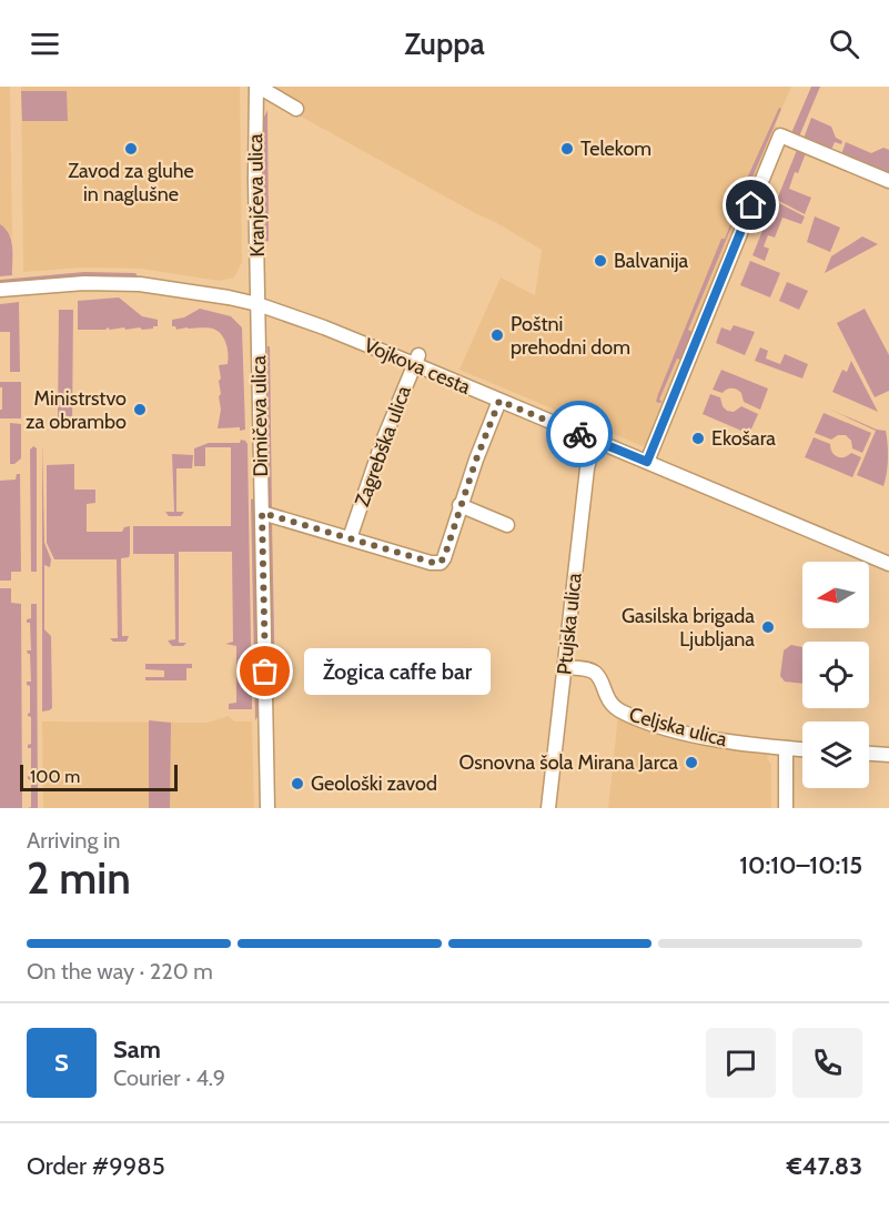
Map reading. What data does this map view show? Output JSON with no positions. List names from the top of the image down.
{
  "streets": {
    "street": [
      "Kranjčeva ulica",
      "Vojkova cesta",
      "Dimičeva ulica",
      "Zagrebška ulica",
      "Ptujska ulica",
      "Celjska ulica"
    ]
  },
  "crossings": [
    ["Kranjčeva ulica", "Vojkova cesta"],
    ["Kranjčeva ulica", "Dimičeva ulica"],
    ["Vojkova cesta", "Dimičeva ulica"],
    ["Vojkova cesta", "Zagrebška ulica"],
    ["Vojkova cesta", "Ptujska ulica"],
    ["Ptujska ulica", "Celjska ulica"]
  ],
  "places": [
    "Zavod za gluhe in naglušne",
    "Telekom",
    "Balvanija",
    "Poštni prehodni dom",
    "Ministrstvo za obrambo",
    "Ekošara",
    "Gasilska brigada Ljubljana",
    "Žogica caffe bar",
    "Osnovna šola Mirana Jarca",
    "Geološki zavod"
  ],
  "scale_bar": "100 m",
  "north": "left",
  "page": {
    "header": "Zuppa",
    "bubble": "Žogica caffe bar",
    "scale": "100 m",
    "heading": ["2 min", "Arriving in", "10:10–10:15"],
    "panel": [
      "Sam",
      "Courier · 4.9",
      "Order #9985",
      "€47.83"
    ],
    "bar": "On the way · 220 m",
    "round": "S"
  }
}
